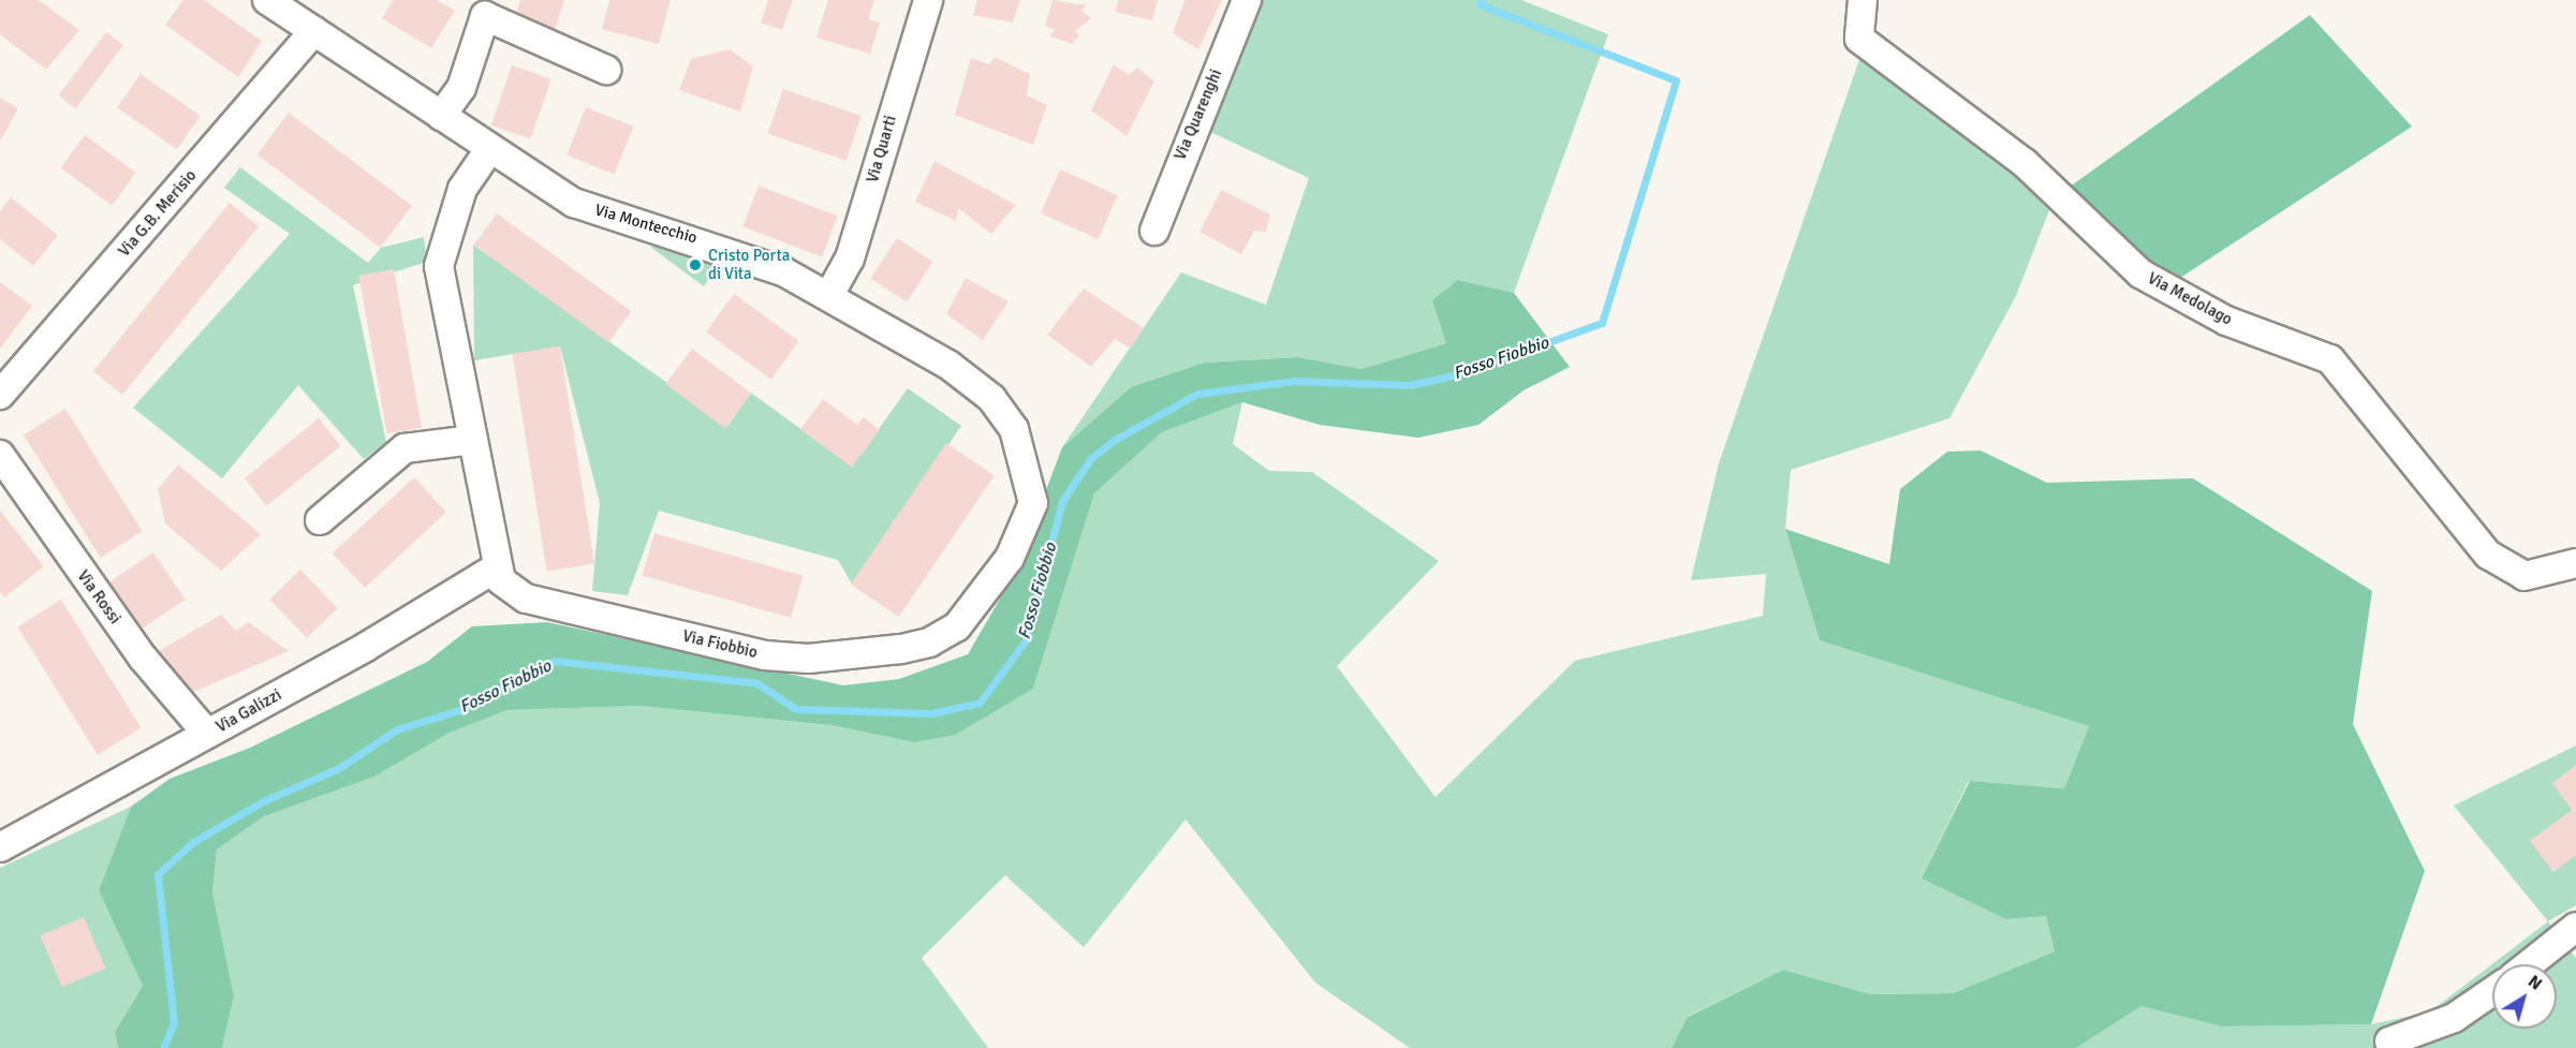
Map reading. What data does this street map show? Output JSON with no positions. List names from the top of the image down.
{
  "streets": {
    "street": [
      "Via Quarenghi",
      "Via Quarti",
      "Via G.B. Merisio",
      "Via Montecchio",
      "Via Medolago",
      "Via Rossi",
      "Via Fiobbio",
      "Via Galizzi"
    ]
  },
  "crossings": [
    ["Via Quarti", "Via Montecchio"],
    ["Via G.B. Merisio", "Via Montecchio"],
    ["Via Montecchio", "Via Fiobbio"],
    ["Via Rossi", "Via Galizzi"],
    ["Via Fiobbio", "Via Galizzi"]
  ],
  "water": ["Fosso Fiobbio"],
  "places": ["Cristo Porta di Vita"],
  "north": "top right"
}
